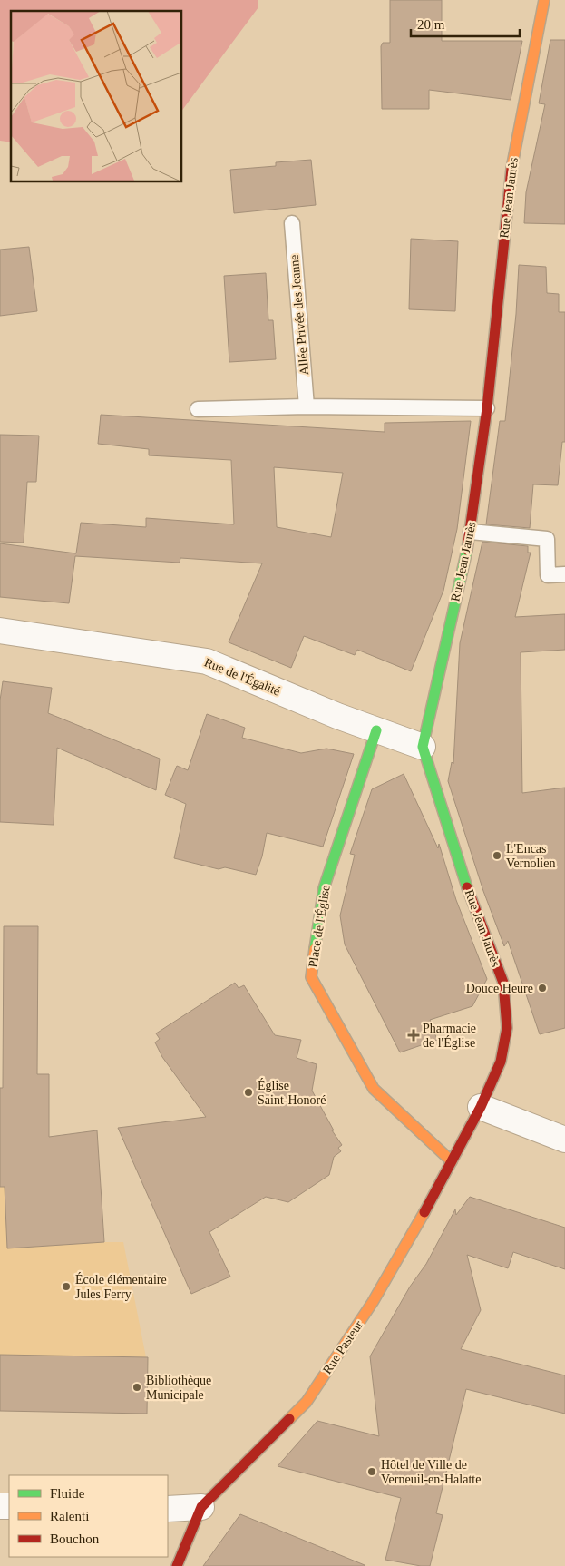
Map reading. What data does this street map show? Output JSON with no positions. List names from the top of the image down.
{
  "streets": {
    "street": [
      "Rue Jean Jaurès",
      "Rue de l'Égalité",
      "Place de l'Église",
      "Rue Pasteur"
    ],
    "lane": ["Allée Privée des Jeanne"]
  },
  "crossings": [
    ["Rue Jean Jaurès", "Rue de l'Égalité"],
    ["Rue Jean Jaurès", "Rue Pasteur"],
    ["Rue de l'Égalité", "Place de l'Église"],
    ["Place de l'Église", "Rue Pasteur"]
  ],
  "places": {
    "other": [
      "L'Encas Vernolien",
      "Douce Heure",
      "Église Saint-Honoré",
      "École élémentaire Jules Ferry",
      "Bibliothèque Municipale",
      "Hôtel de Ville de Verneuil-en-Halatte"
    ],
    "health": ["Pharmacie de l'Église"]
  },
  "legend": ["Fluide", "Ralenti", "Bouchon"],
  "scale_bar": "20 m"
}
